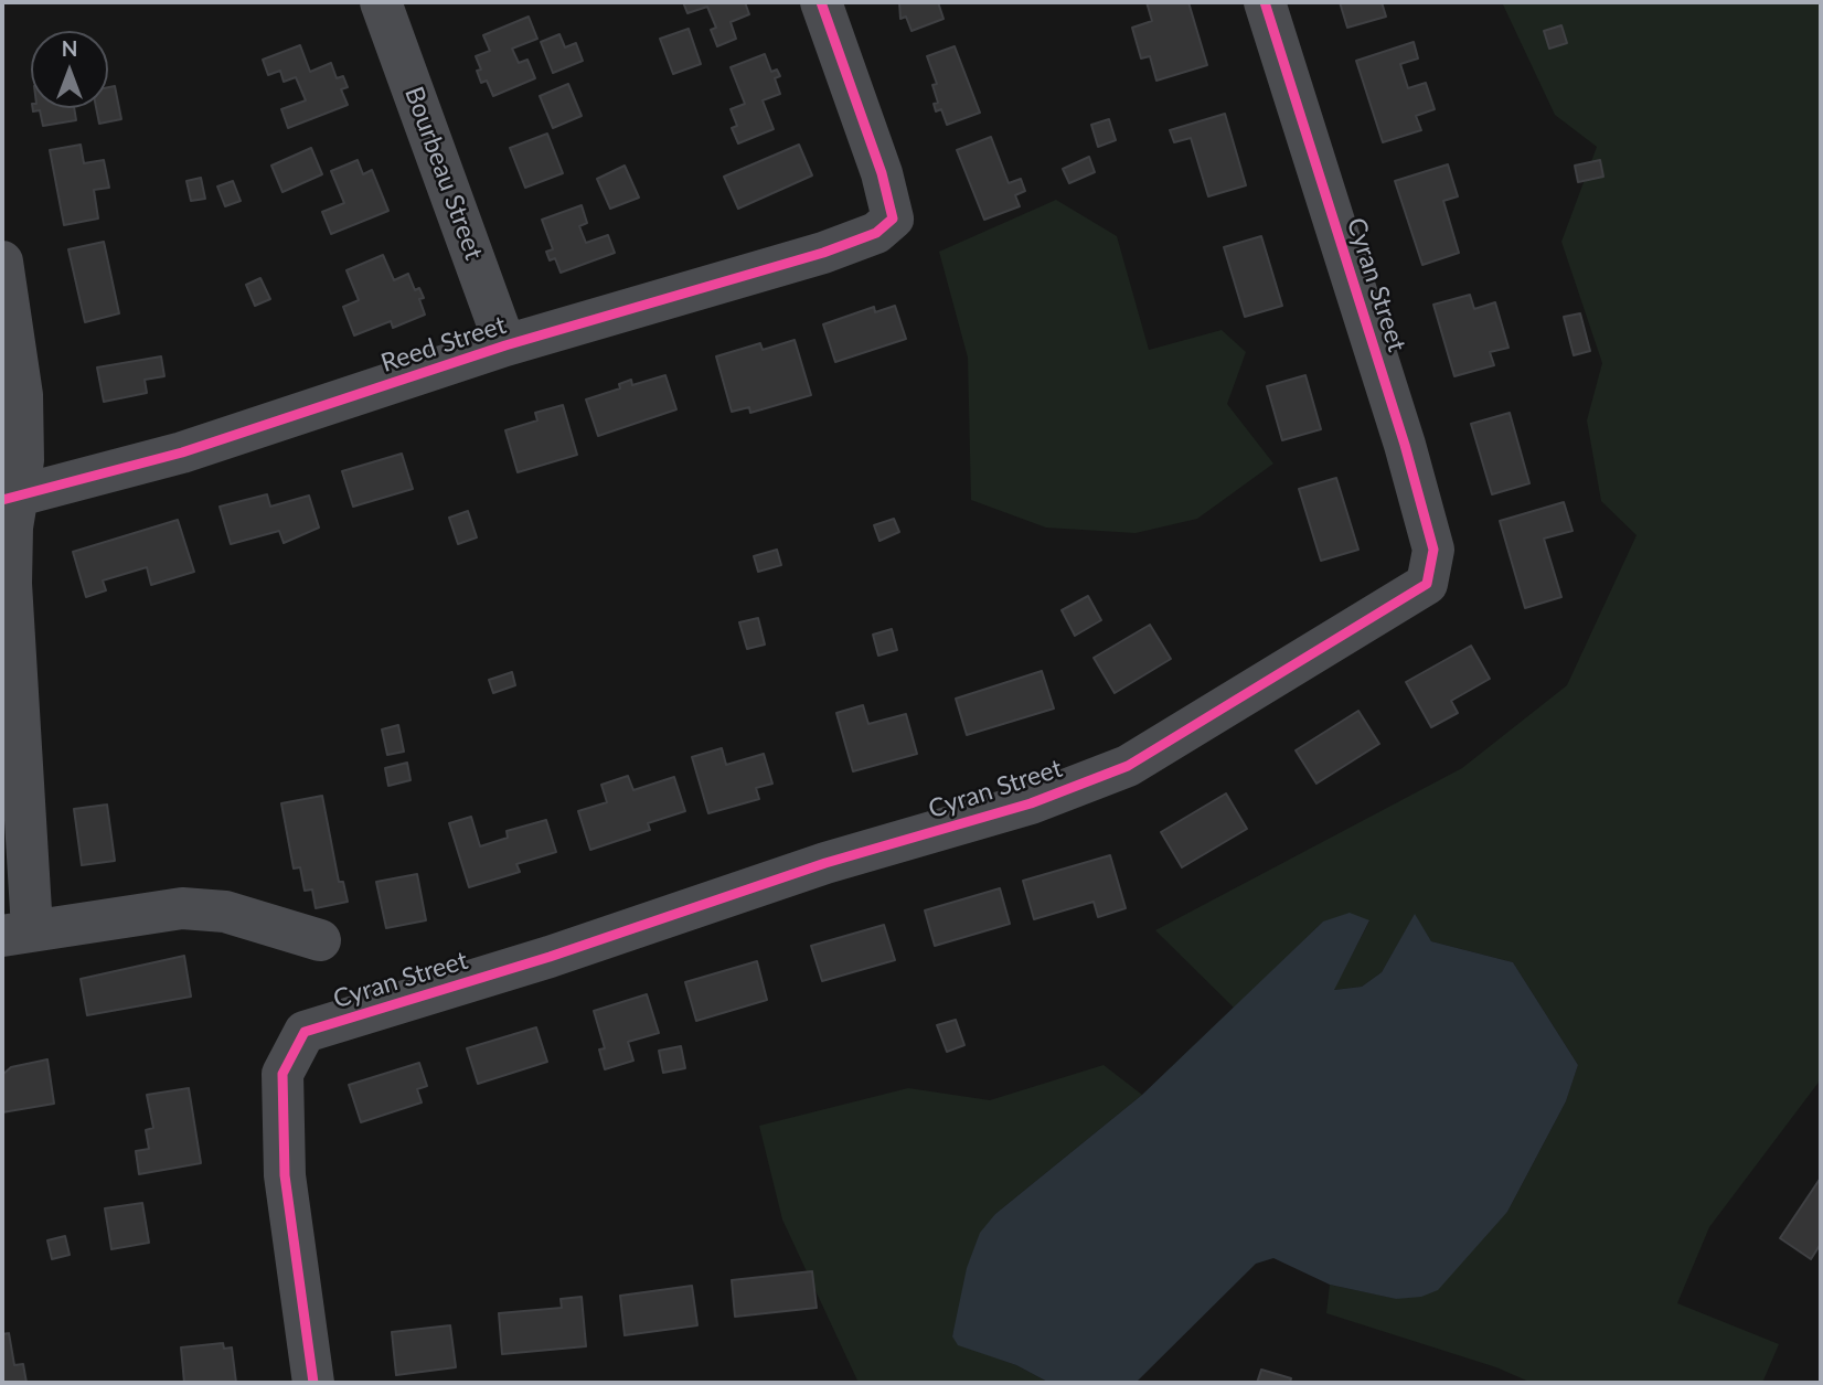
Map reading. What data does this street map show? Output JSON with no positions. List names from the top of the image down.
{
  "streets": {
    "street": ["Bourbeau Street", "Cyran Street", "Reed Street"]
  },
  "crossings": [
    ["Bourbeau Street", "Reed Street"]
  ],
  "north": "top"
}
